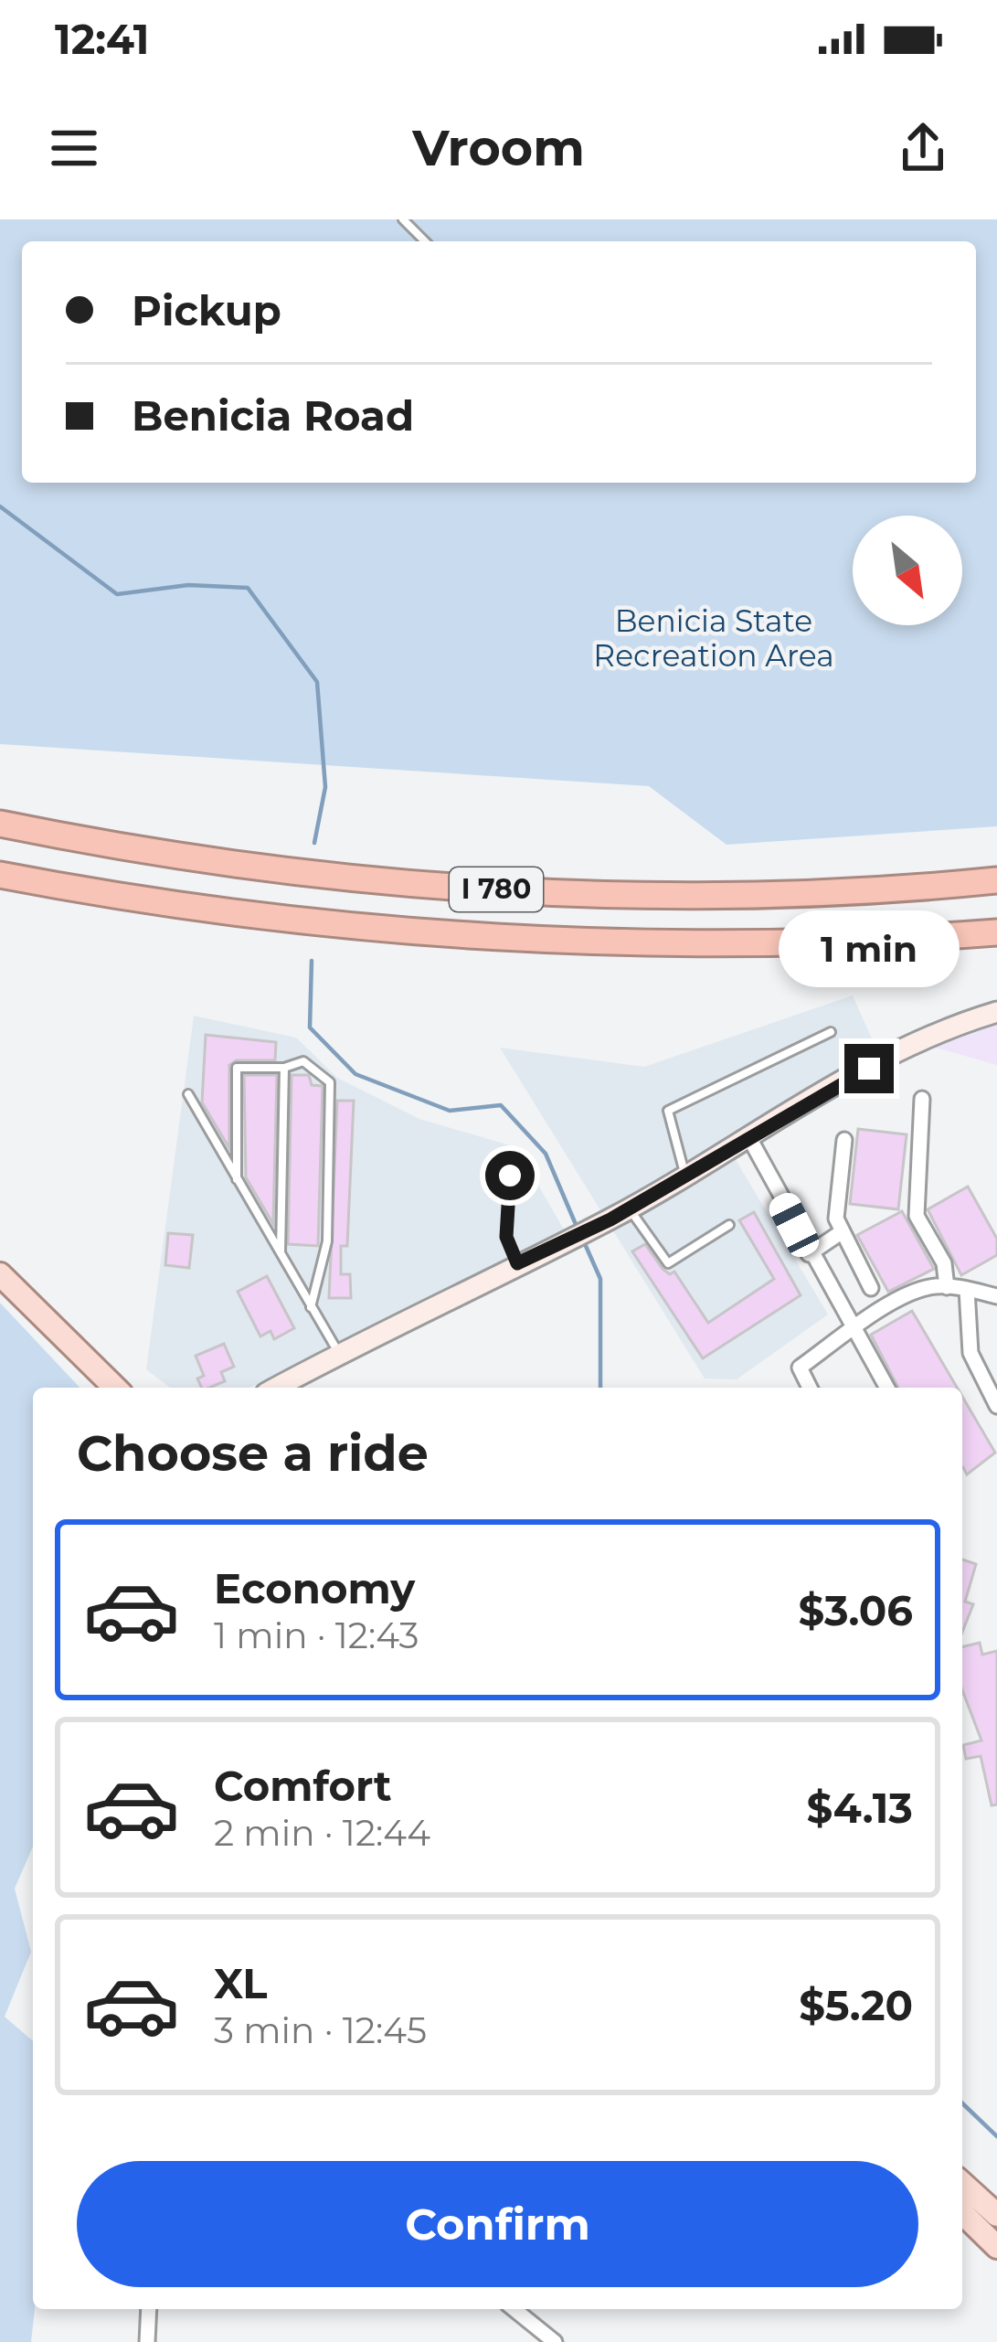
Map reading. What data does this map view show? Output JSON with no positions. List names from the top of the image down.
{
  "streets": {
    "highway": ["I 780"]
  },
  "parks": ["Benicia State Recreation Area"],
  "north": "bottom right",
  "page": {
    "status": "12:41",
    "header": "Vroom",
    "banner": ["Pickup", "Benicia Road"],
    "bubble": "1 min",
    "heading": "Choose a ride",
    "list": [
      {
        "name": "Economy",
        "note": "1 min · 12:43",
        "value": "$3.06"
      },
      {
        "name": "Comfort",
        "note": "2 min · 12:44",
        "value": "$4.13"
      },
      {
        "name": "XL",
        "note": "3 min · 12:45",
        "value": "$5.20"
      }
    ],
    "buttons": "Confirm"
  }
}
